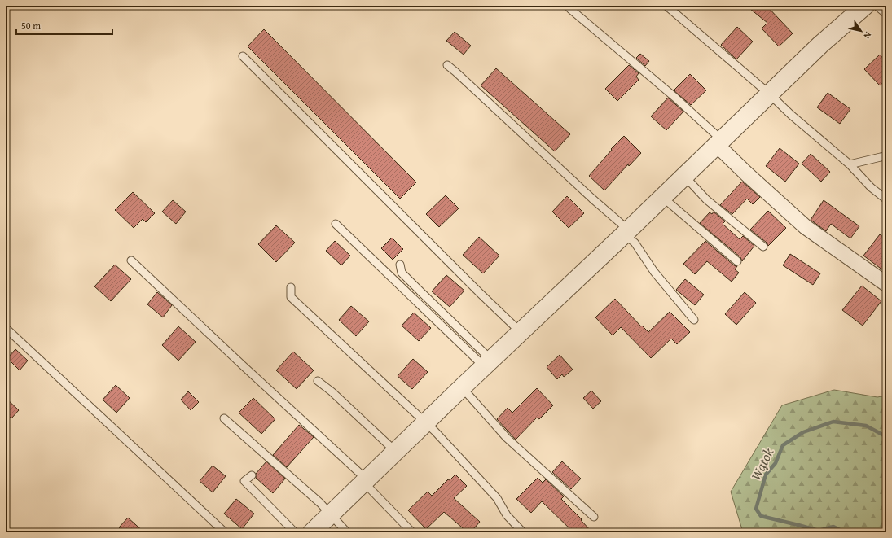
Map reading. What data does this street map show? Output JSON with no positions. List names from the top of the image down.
{
  "water": ["Wątok"],
  "scale_bar": "50 m",
  "north": "bottom right"
}
